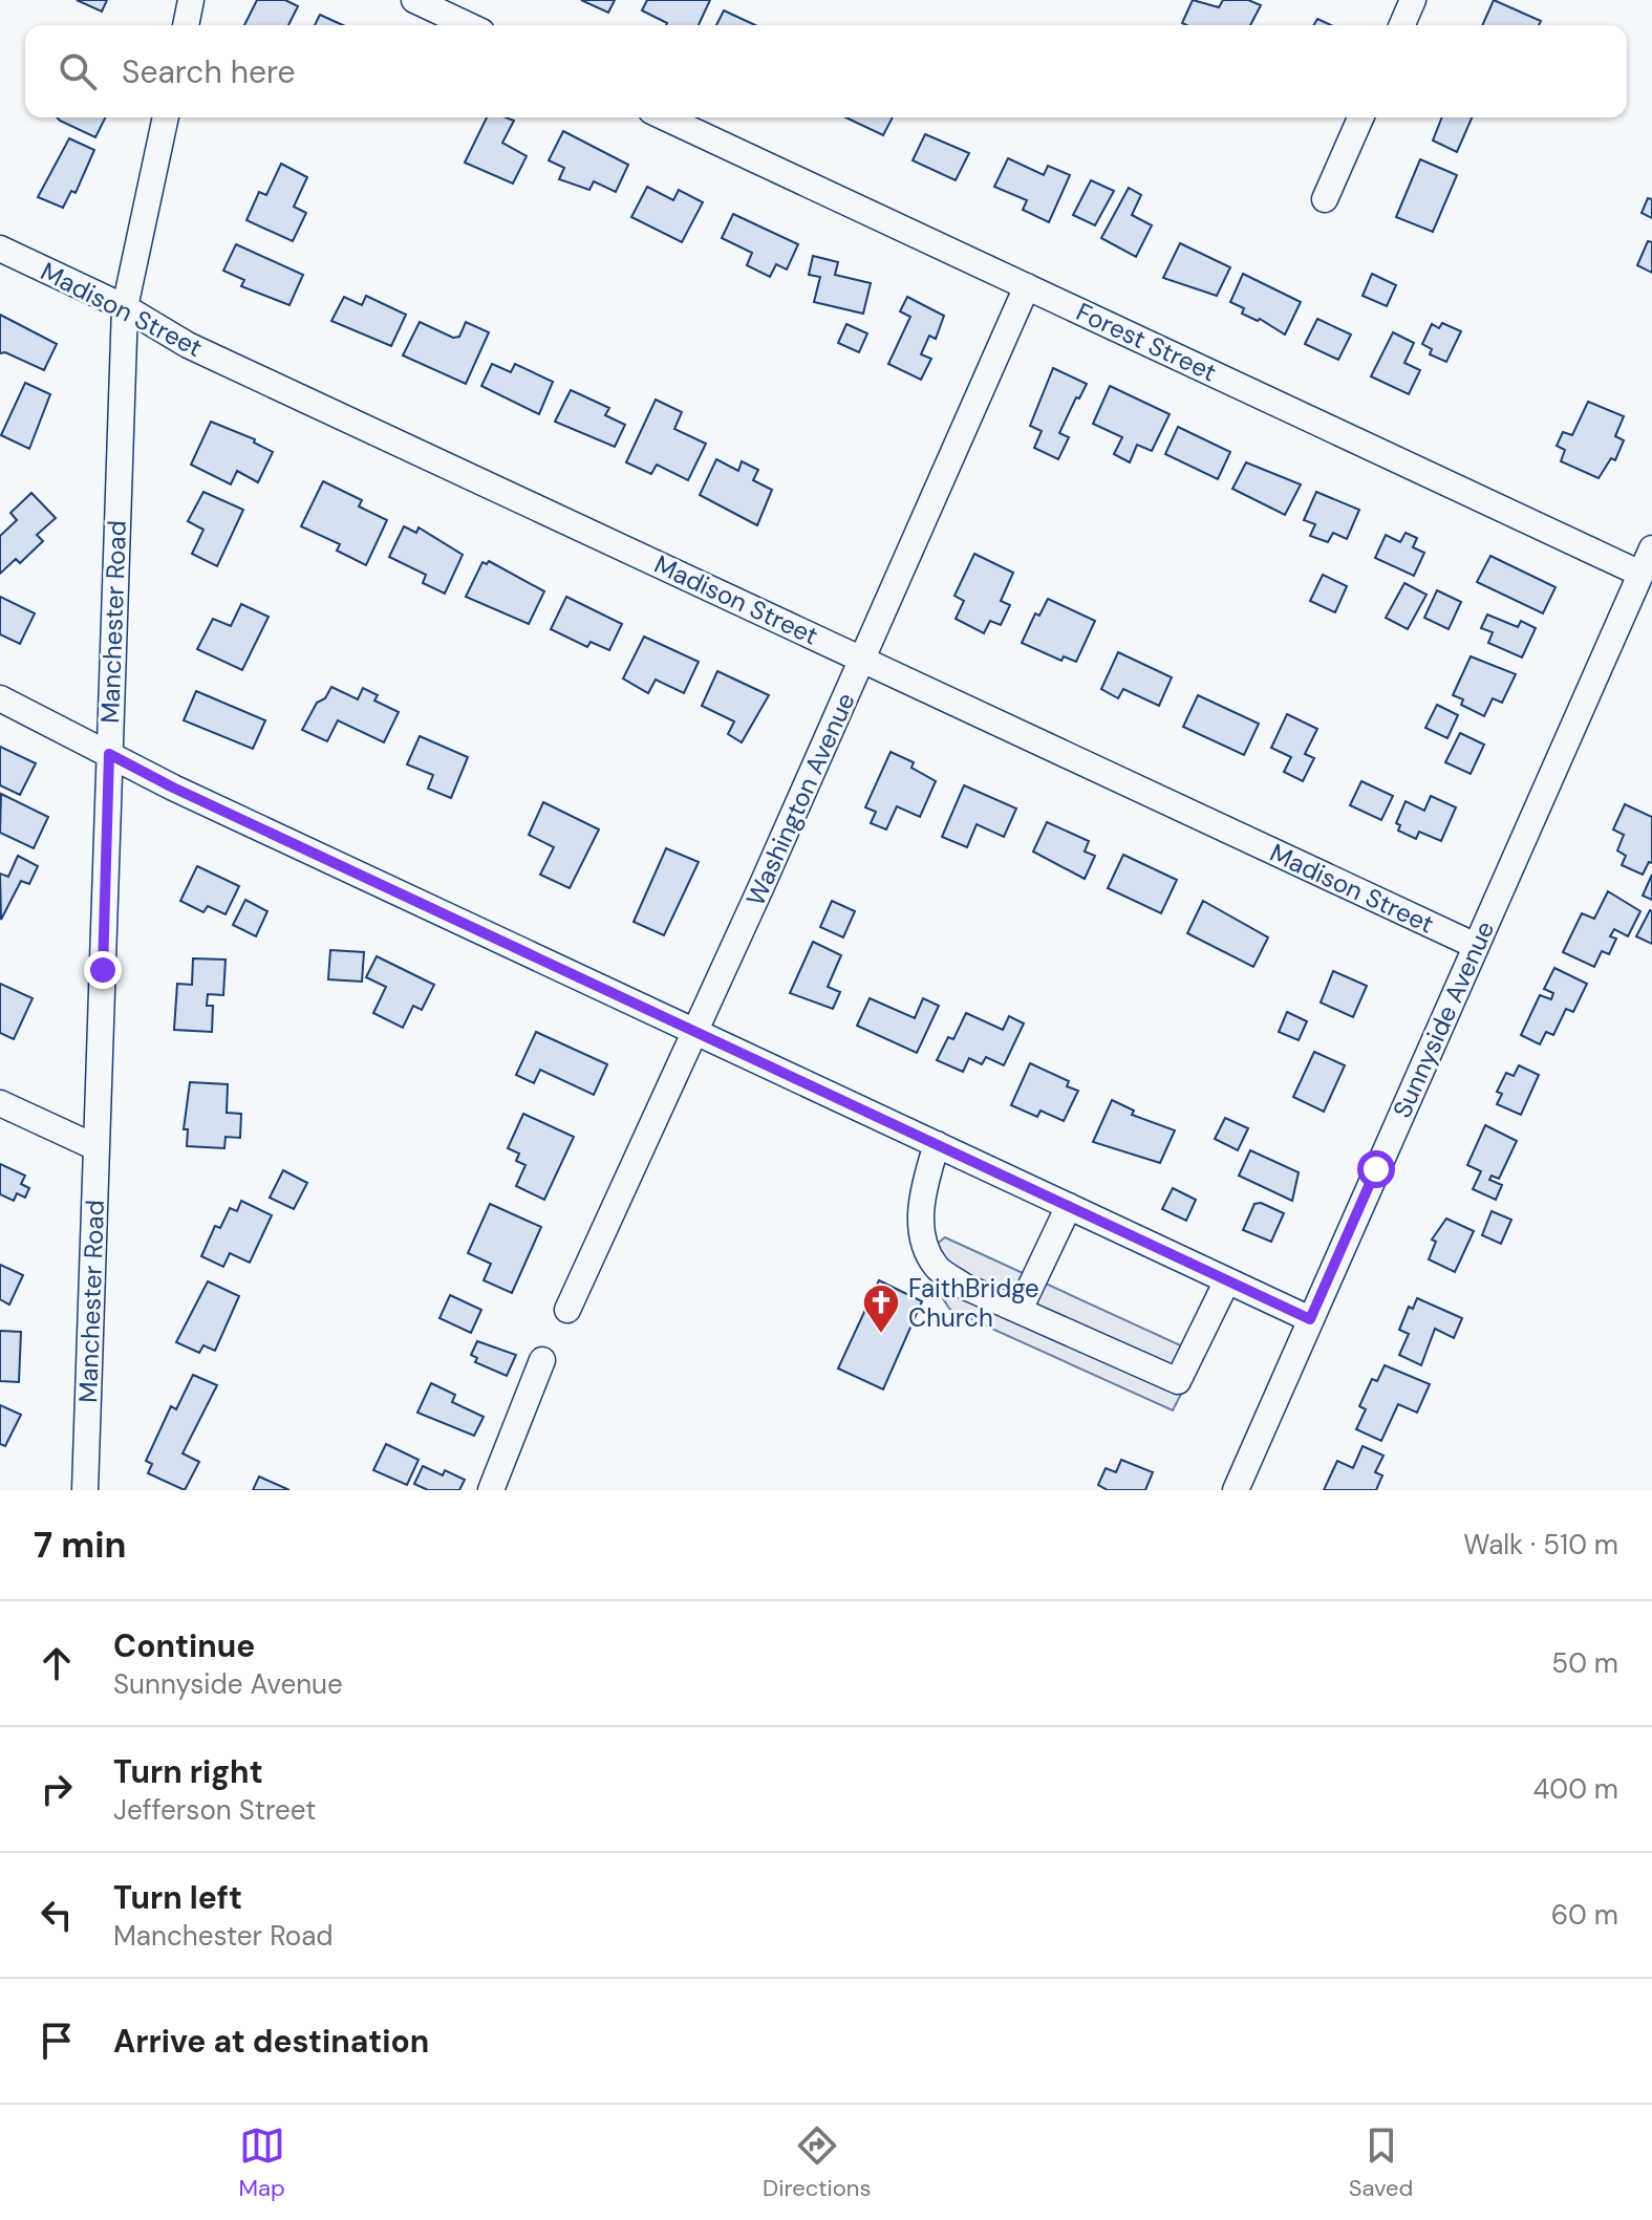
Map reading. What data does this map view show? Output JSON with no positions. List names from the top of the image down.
{
  "streets": {
    "street": [
      "Madison Street",
      "Forest Street",
      "Manchester Road",
      "Washington Avenue",
      "Sunnyside Avenue"
    ]
  },
  "crossings": [
    ["Madison Street", "Manchester Road"],
    ["Madison Street", "Washington Avenue"],
    ["Madison Street", "Sunnyside Avenue"],
    ["Forest Street", "Washington Avenue"],
    ["Forest Street", "Sunnyside Avenue"]
  ],
  "places": {
    "church": ["FaithBridge Church"]
  },
  "page": {
    "search": "Search here",
    "heading": ["7 min", "Walk · 510 m"],
    "list": [
      ["Continue", "Sunnyside Avenue", "50 m"],
      ["Turn right", "Jefferson Street", "400 m"],
      ["Turn left", "Manchester Road", "60 m"],
      "Arrive at destination"
    ],
    "nav": ["Map", "Directions", "Saved"]
  }
}
